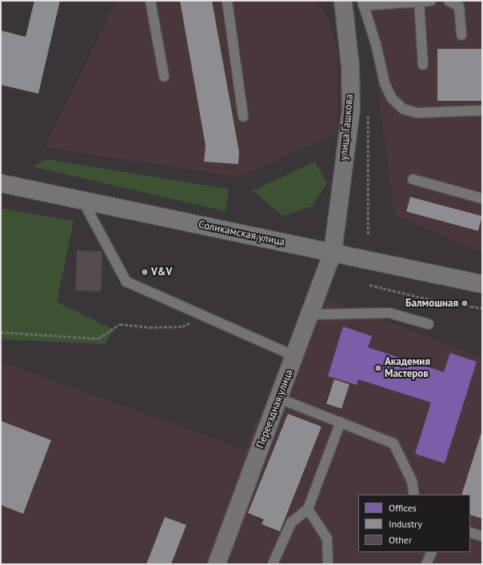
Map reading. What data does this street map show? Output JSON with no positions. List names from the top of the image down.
{
  "streets": {
    "main road": ["Соликамская улица"],
    "street": ["улица Гашкова", "Переездная улица"]
  },
  "crossings": [
    ["улица Гашкова", "Соликамская улица"],
    ["улица Гашкова", "Переездная улица"],
    ["Соликамская улица", "Переездная улица"]
  ],
  "places": ["V&V", "Балмошная", "Академия Мастеров"],
  "legend": ["Offices", "Industry", "Other"]
}
